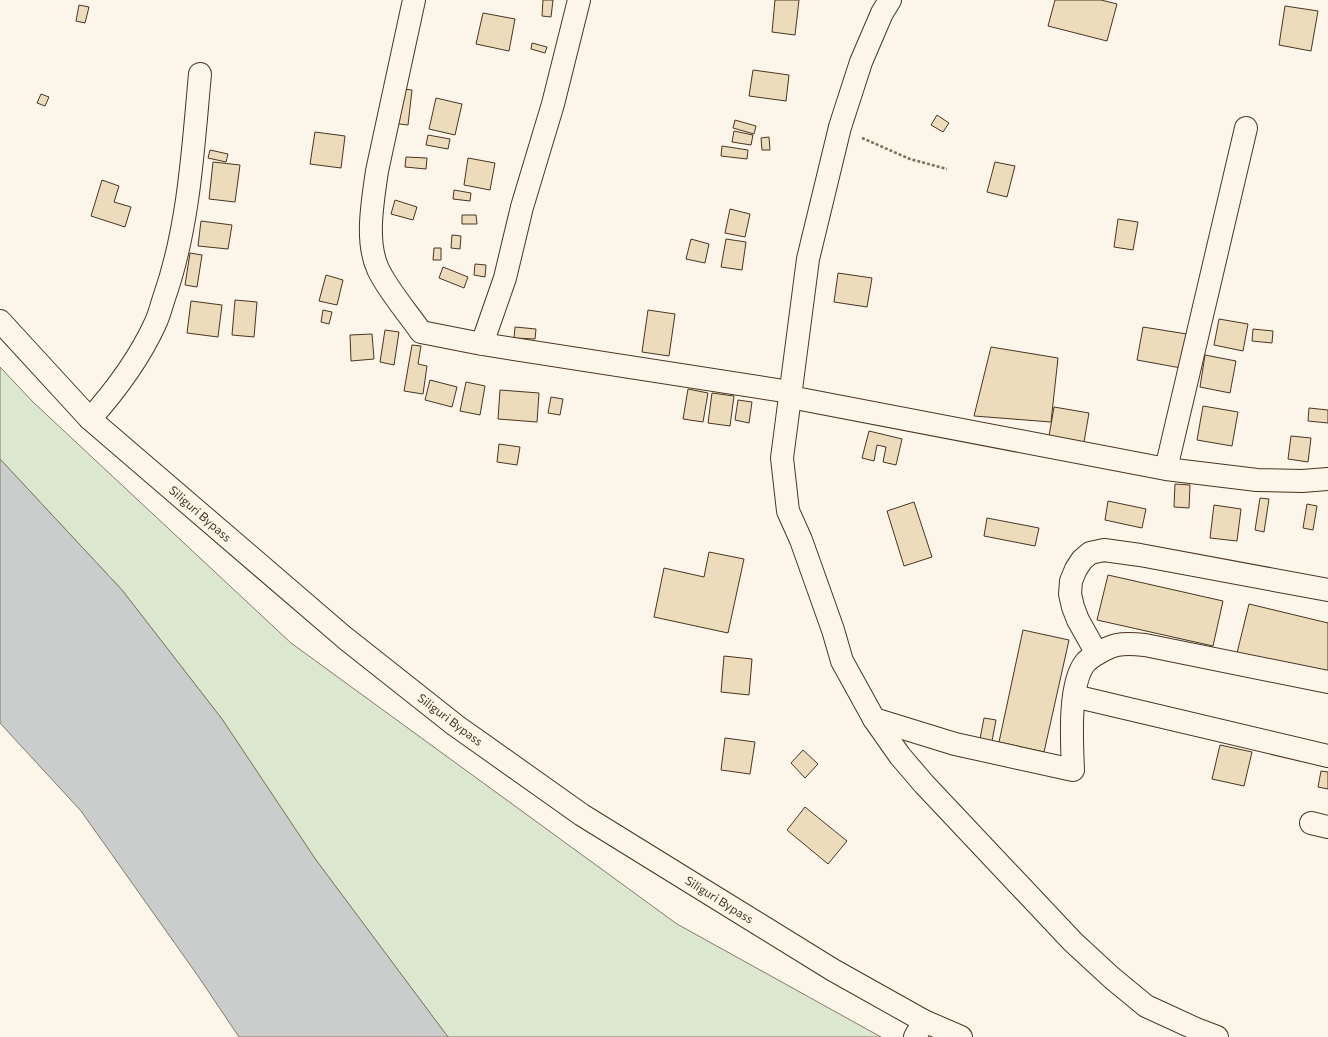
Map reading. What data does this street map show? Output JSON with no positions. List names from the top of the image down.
{
  "streets": {
    "main road": ["Siliguri Bypass"]
  }
}
